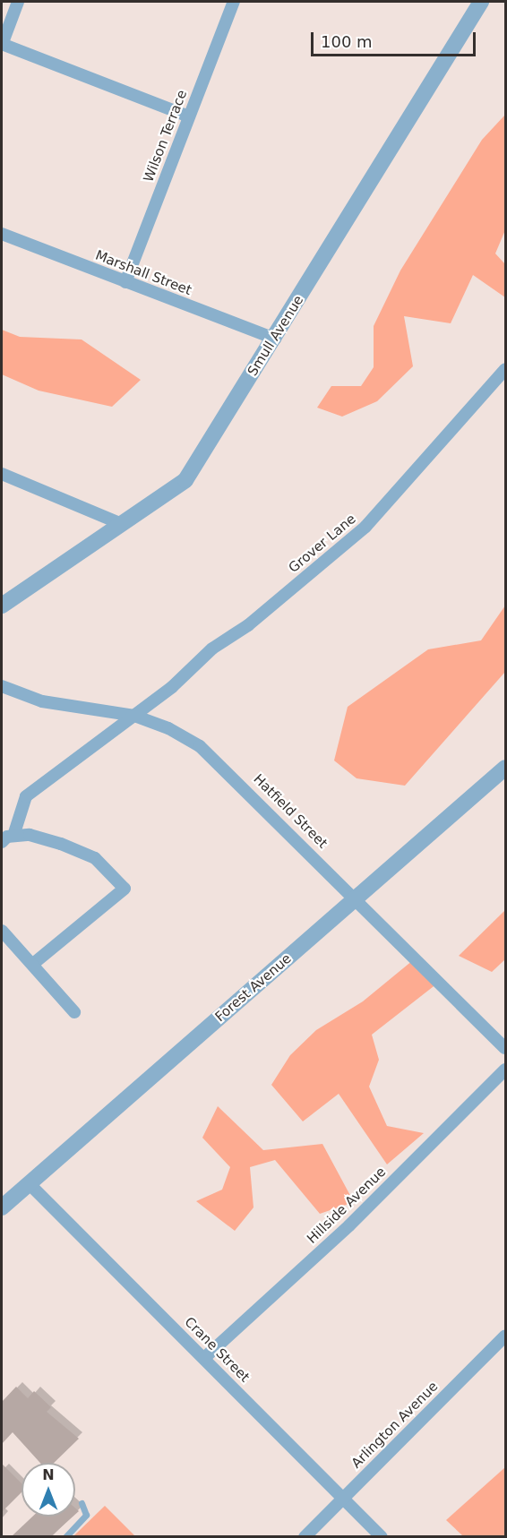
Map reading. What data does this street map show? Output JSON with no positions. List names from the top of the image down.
{
  "streets": {
    "street": [
      "Wilson Terrace",
      "Marshall Street",
      "Smull Avenue",
      "Grover Lane",
      "Hatfield Street",
      "Forest Avenue",
      "Hillside Avenue",
      "Crane Street",
      "Arlington Avenue"
    ]
  },
  "crossings": [
    ["Wilson Terrace", "Marshall Street"],
    ["Marshall Street", "Smull Avenue"],
    ["Grover Lane", "Hatfield Street"],
    ["Hatfield Street", "Forest Avenue"],
    ["Forest Avenue", "Crane Street"],
    ["Hillside Avenue", "Crane Street"],
    ["Crane Street", "Arlington Avenue"]
  ],
  "scale_bar": "100 m",
  "north": "top"
}
